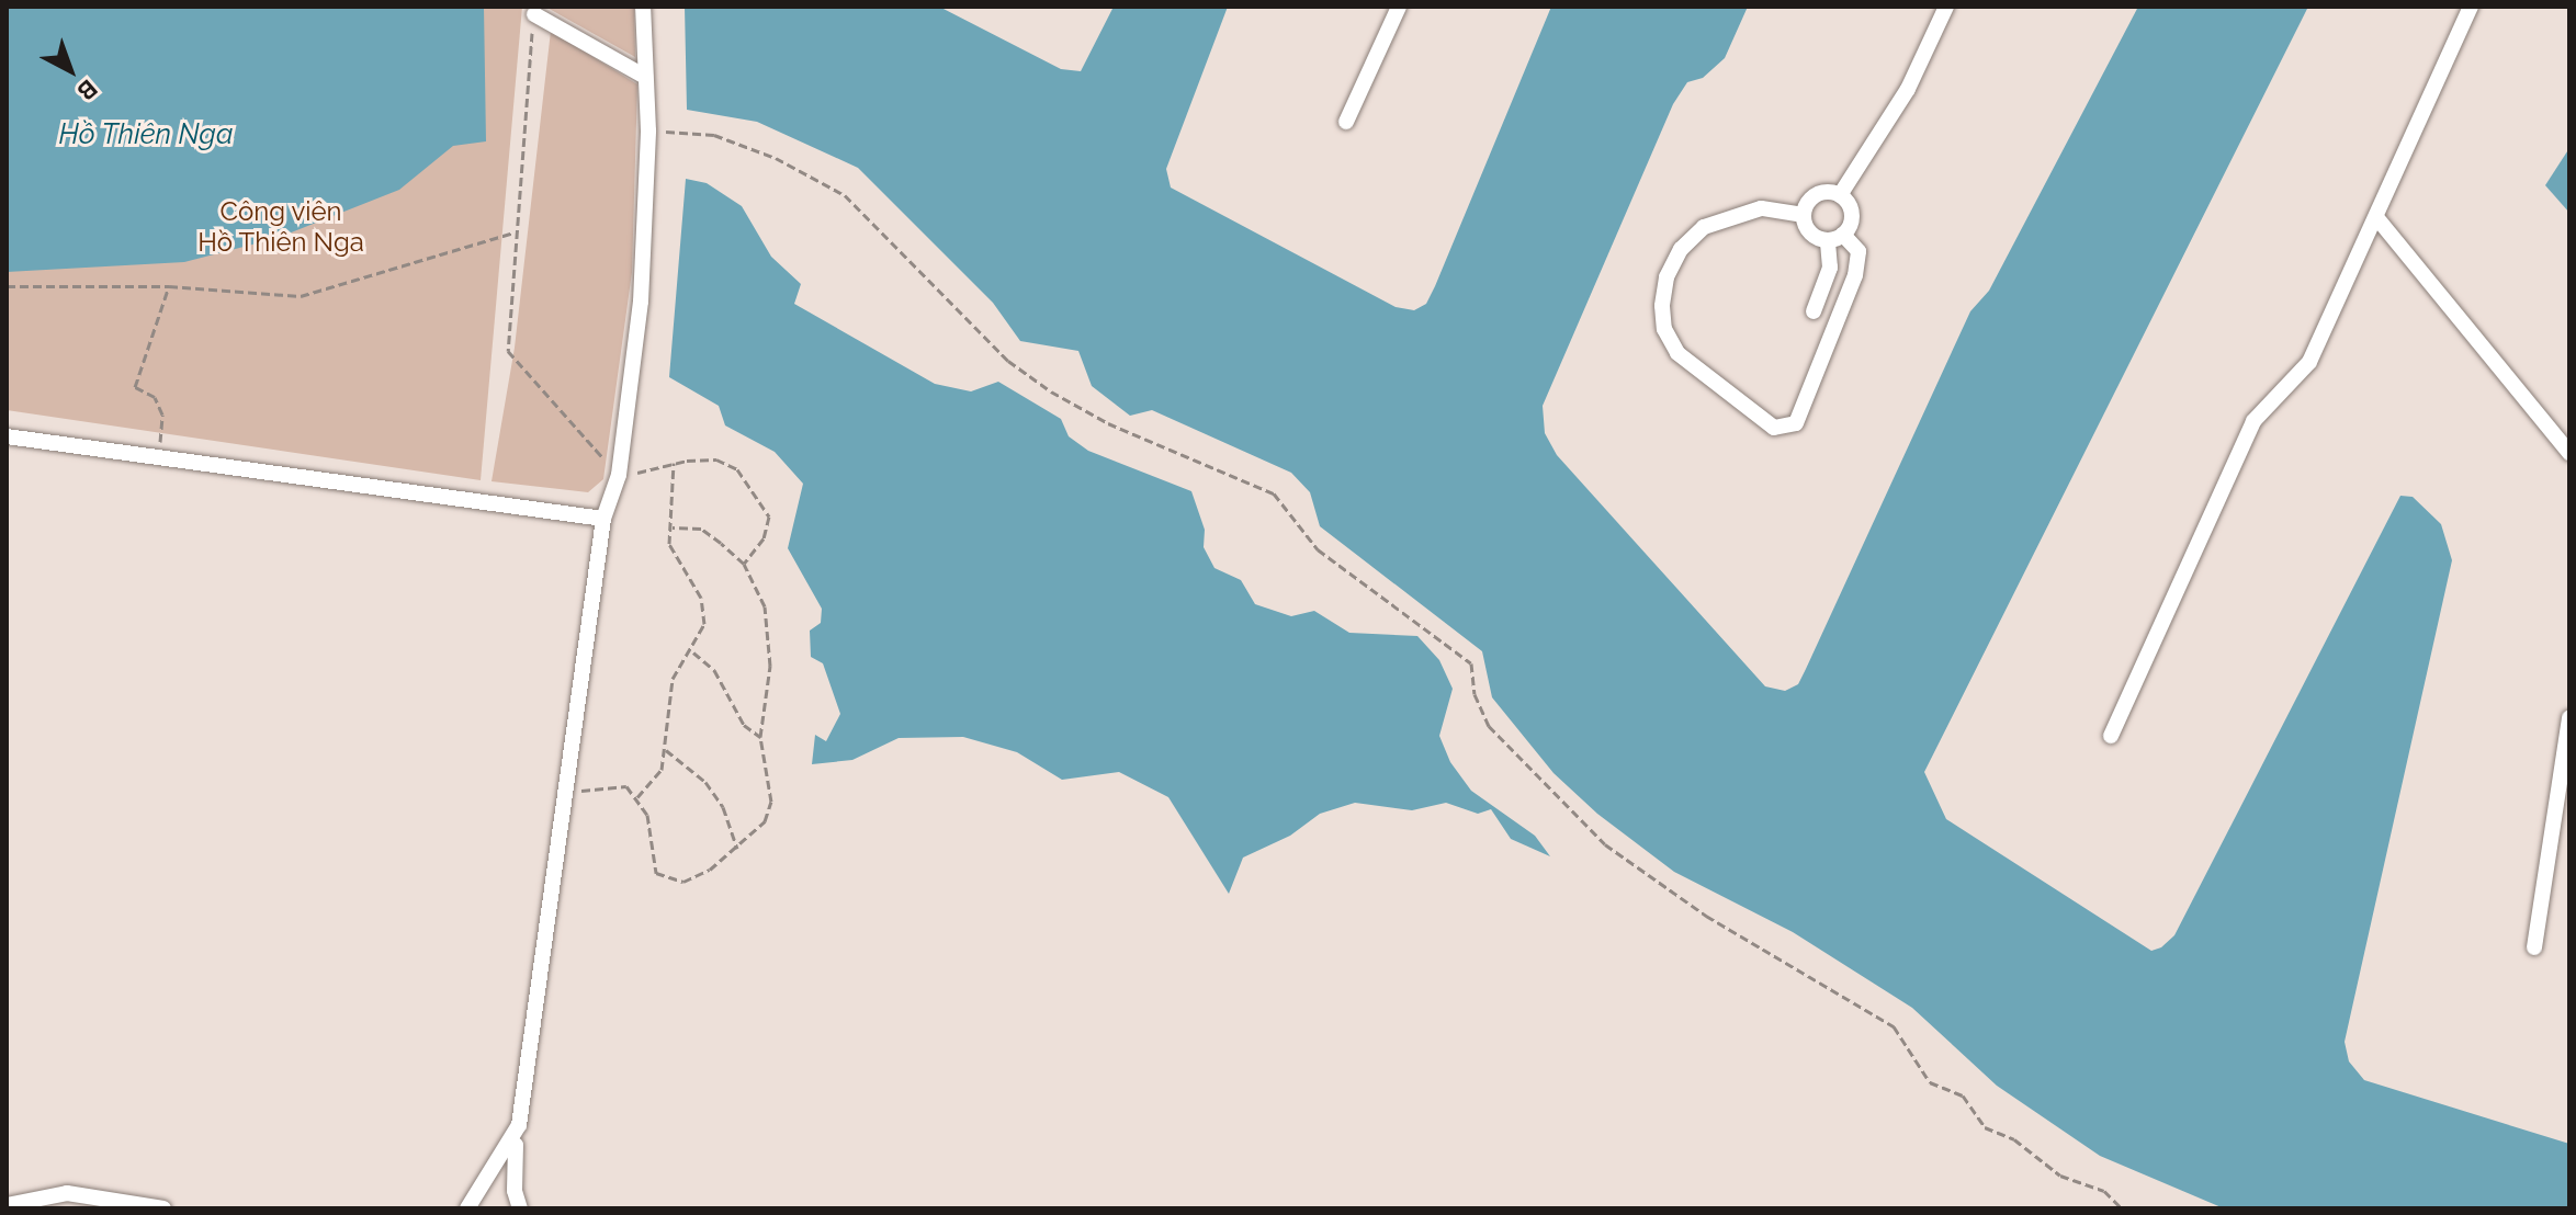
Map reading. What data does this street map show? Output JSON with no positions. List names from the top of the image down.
{
  "water": ["Hồ Thiên Nga"],
  "parks": ["Công viên Hồ Thiên Nga"],
  "north": "bottom right"
}
